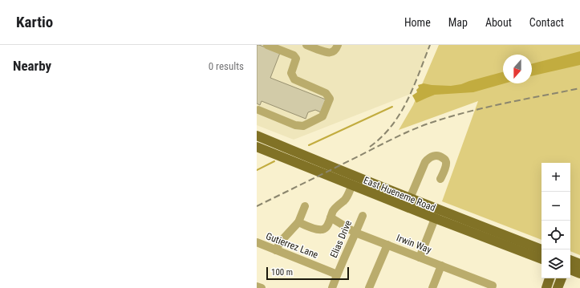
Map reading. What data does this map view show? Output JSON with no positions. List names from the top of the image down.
{
  "streets": {
    "main road": ["East Hueneme Road"],
    "street": ["Elias Drive", "Irwin Way", "Gutierrez Lane"]
  },
  "crossings": [
    ["Elias Drive", "Irwin Way"],
    ["Elias Drive", "Gutierrez Lane"]
  ],
  "scale_bar": "100 m",
  "north": "bottom",
  "page": {
    "header": "Kartio",
    "nav": [
      "Home",
      "Map",
      "About",
      "Contact"
    ],
    "heading": ["Nearby", "0 results"],
    "map_buttons": ["+", "−"],
    "scale": "100 m"
  }
}
